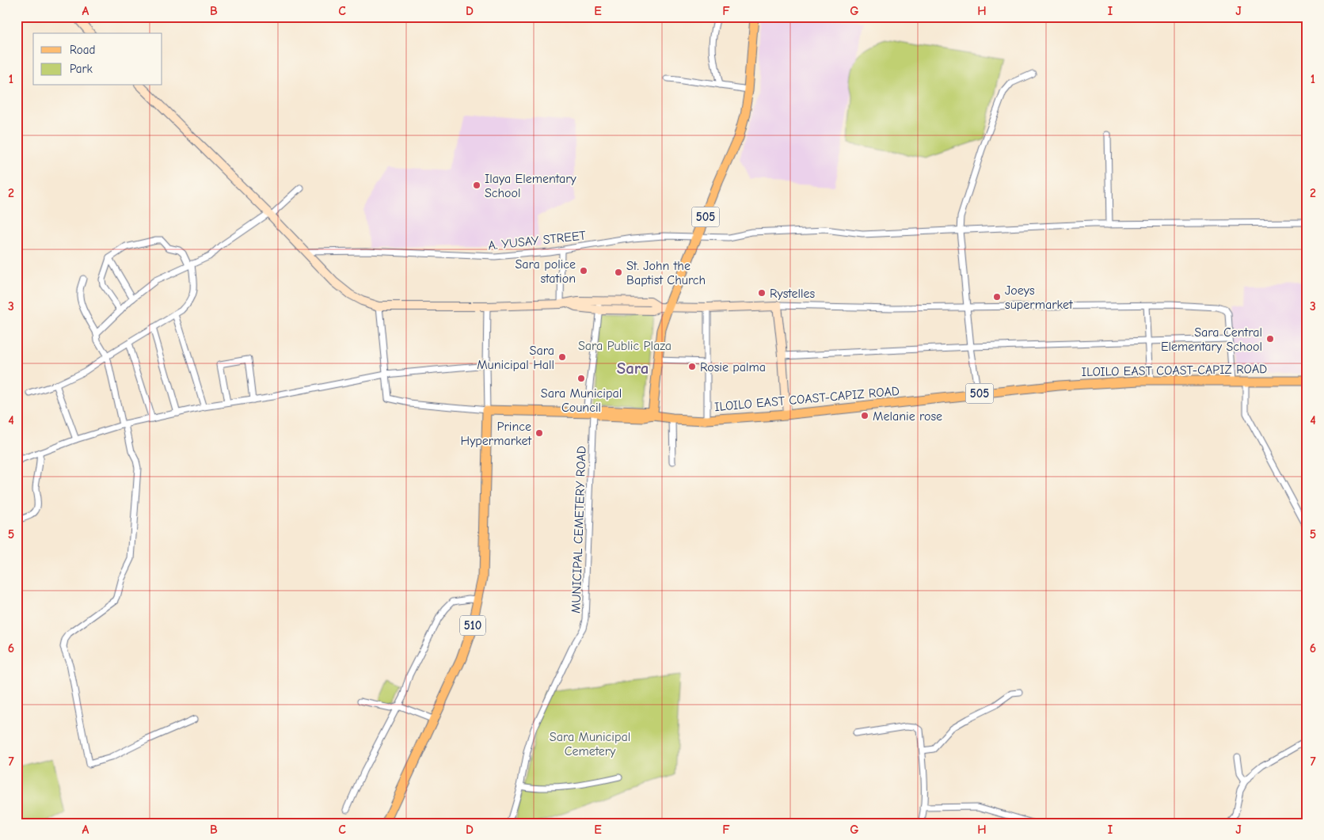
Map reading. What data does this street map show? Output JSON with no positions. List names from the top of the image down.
{
  "streets": {
    "main road": ["505", "ILOILO EAST COAST-CAPIZ ROAD", "510"],
    "street": ["A. YUSAY STREET", "MUNICIPAL CEMETERY ROAD"]
  },
  "crossings": [
    ["505", "A. YUSAY STREET"],
    ["505", "ILOILO EAST COAST-CAPIZ ROAD"],
    ["ILOILO EAST COAST-CAPIZ ROAD", "MUNICIPAL CEMETERY ROAD"],
    ["ILOILO EAST COAST-CAPIZ ROAD", "510"]
  ],
  "districts": ["Sara"],
  "parks": ["Sara Public Plaza", "Sara Municipal Cemetery"],
  "places": [
    "Ilaya Elementary School",
    "Sara police station",
    "St. John the Baptist Church",
    "Rystelles",
    "Joeys supermarket",
    "Sara Central Elementary School",
    "Sara Municipal Hall",
    "Rosie palma",
    "Sara Municipal Council",
    "Melanie rose",
    "Prince Hypermarket"
  ],
  "legend": ["Road", "Park"],
  "grid": {
    "columns": [
      "A",
      "B",
      "C",
      "D",
      "E",
      "F",
      "G",
      "H",
      "I",
      "J"
    ],
    "rows": [
      "1",
      "2",
      "3",
      "4",
      "5",
      "6",
      "7"
    ]
  }
}
